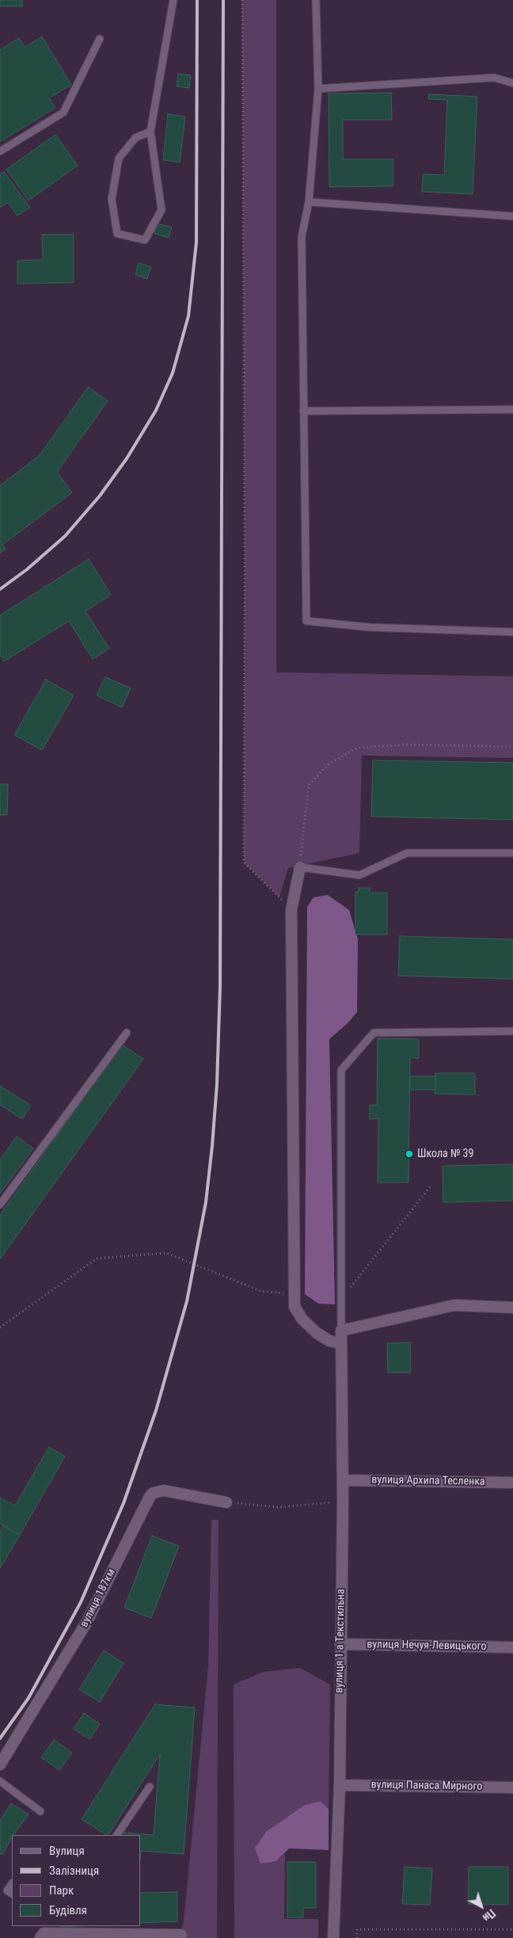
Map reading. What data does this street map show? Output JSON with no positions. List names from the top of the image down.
{
  "streets": {
    "street": [
      "вулиця Архипа Тесленка",
      "вулиця 187км",
      "вулиця 1-а Текстильна",
      "вулиця Нечуя-Левицького",
      "вулиця Панаса Мирного"
    ]
  },
  "crossings": [
    ["вулиця Архипа Тесленка", "вулиця 1-а Текстильна"],
    ["вулиця 1-а Текстильна", "вулиця Нечуя-Левицького"],
    ["вулиця 1-а Текстильна", "вулиця Панаса Мирного"]
  ],
  "places": ["Школа № 39"],
  "legend": [
    "Вулиця",
    "Залізниця",
    "Парк",
    "Будівля"
  ],
  "north": "bottom right"
}
